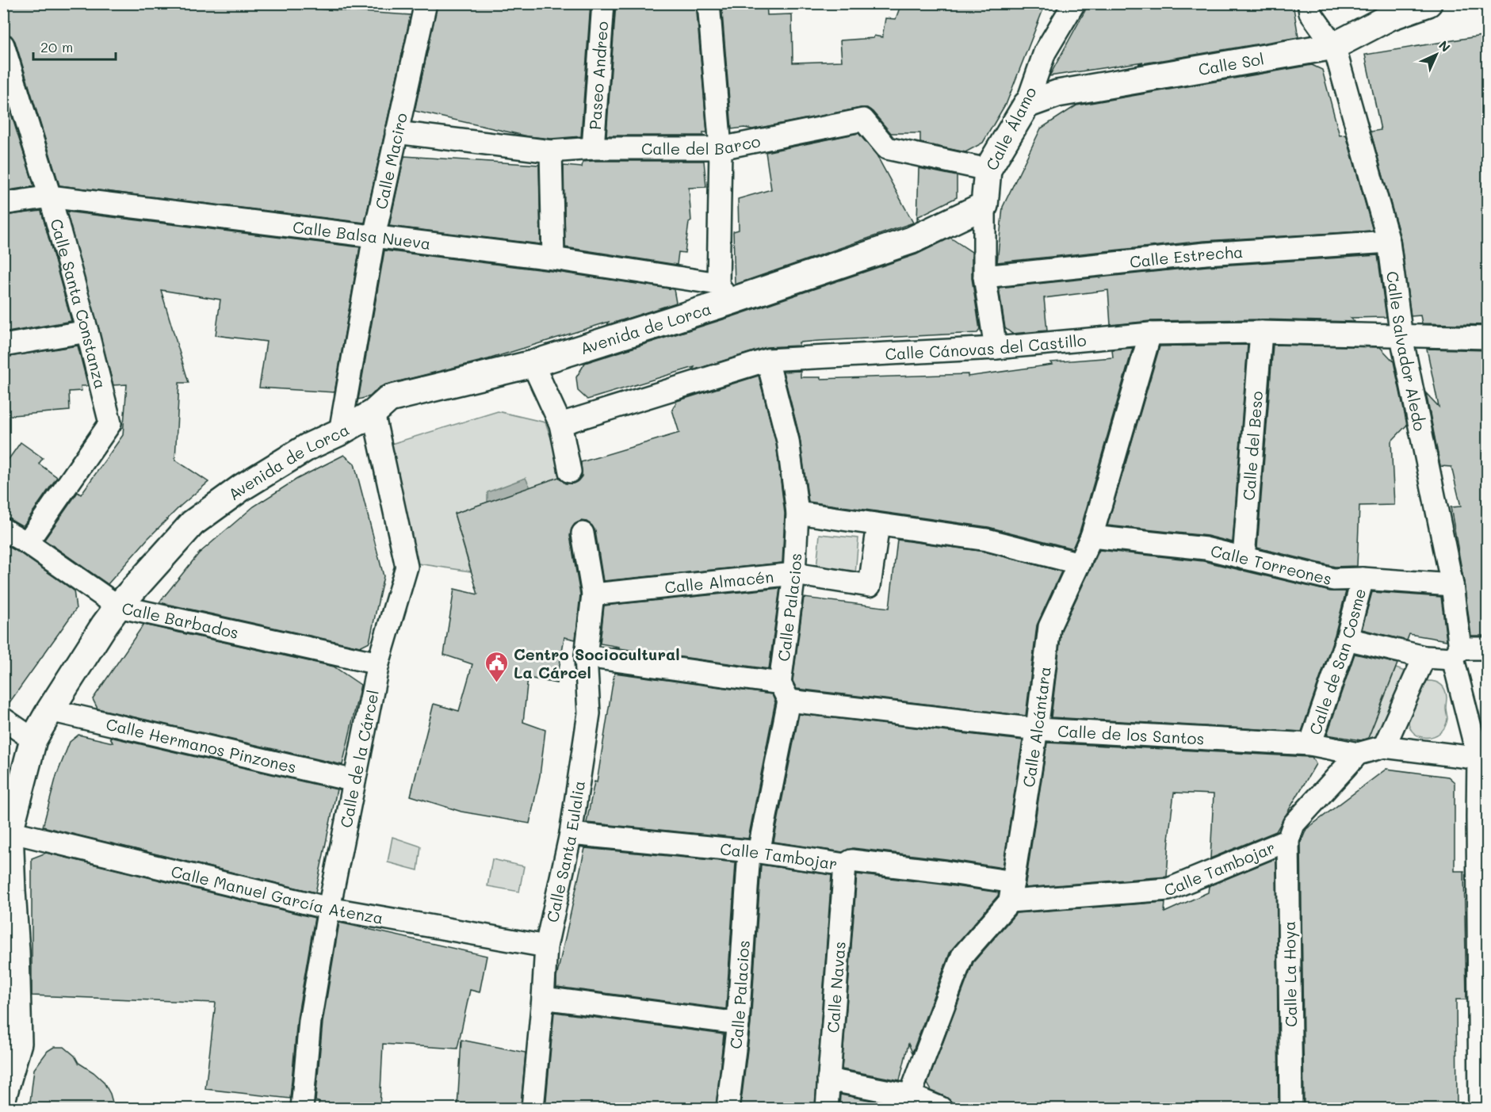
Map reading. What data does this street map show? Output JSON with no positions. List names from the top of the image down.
{
  "streets": {
    "street": [
      "Calle Sol",
      "Paseo Andreo",
      "Calle Álamo",
      "Calle del Barco",
      "Calle Maciro",
      "Calle Balsa Nueva",
      "Calle Estrecha",
      "Calle Santa Constanza",
      "Avenida de Lorca",
      "Calle Cánovas del Castillo",
      "Calle Salvador Aledo",
      "Calle del Beso",
      "Calle Torreones",
      "Calle Almacén",
      "Calle Palacios",
      "Calle Barbados",
      "Calle de San Cosme",
      "Calle Alcántara",
      "Calle de los Santos",
      "Calle Hermanos Pinzones",
      "Calle de la Cárcel",
      "Calle Santa Eulalia",
      "Calle Tambojar",
      "Calle Manuel García Atenza",
      "Calle La Hoya",
      "Calle Navas"
    ]
  },
  "crossings": [
    ["Calle Sol", "Calle Álamo"],
    ["Calle Sol", "Calle Salvador Aledo"],
    ["Paseo Andreo", "Calle del Barco"],
    ["Calle Álamo", "Calle del Barco"],
    ["Calle Álamo", "Calle Estrecha"],
    ["Calle Álamo", "Avenida de Lorca"],
    ["Calle Álamo", "Calle Cánovas del Castillo"],
    ["Calle del Barco", "Calle Maciro"],
    ["Calle Maciro", "Calle Balsa Nueva"],
    ["Calle Maciro", "Avenida de Lorca"],
    ["Calle Balsa Nueva", "Calle Santa Constanza"],
    ["Calle Balsa Nueva", "Avenida de Lorca"],
    ["Calle Estrecha", "Calle Salvador Aledo"],
    ["Calle Santa Constanza", "Calle Barbados"],
    ["Avenida de Lorca", "Calle Barbados"],
    ["Avenida de Lorca", "Calle Hermanos Pinzones"],
    ["Avenida de Lorca", "Calle de la Cárcel"],
    ["Avenida de Lorca", "Calle Manuel García Atenza"],
    ["Calle Cánovas del Castillo", "Calle Salvador Aledo"],
    ["Calle Cánovas del Castillo", "Calle del Beso"],
    ["Calle Cánovas del Castillo", "Calle Palacios"],
    ["Calle Cánovas del Castillo", "Calle Alcántara"],
    ["Calle Salvador Aledo", "Calle Torreones"],
    ["Calle del Beso", "Calle Torreones"],
    ["Calle Torreones", "Calle de San Cosme"],
    ["Calle Torreones", "Calle Alcántara"],
    ["Calle Almacén", "Calle Palacios"],
    ["Calle Almacén", "Calle Santa Eulalia"],
    ["Calle Palacios", "Calle de los Santos"],
    ["Calle Palacios", "Calle Tambojar"],
    ["Calle Barbados", "Calle de la Cárcel"],
    ["Calle de San Cosme", "Calle de los Santos"],
    ["Calle Alcántara", "Calle de los Santos"],
    ["Calle Alcántara", "Calle Tambojar"],
    ["Calle de los Santos", "Calle Santa Eulalia"],
    ["Calle de los Santos", "Calle Tambojar"],
    ["Calle Hermanos Pinzones", "Calle de la Cárcel"],
    ["Calle de la Cárcel", "Calle Manuel García Atenza"],
    ["Calle Santa Eulalia", "Calle Tambojar"],
    ["Calle Santa Eulalia", "Calle Manuel García Atenza"],
    ["Calle Tambojar", "Calle La Hoya"],
    ["Calle Tambojar", "Calle Navas"]
  ],
  "places": {
    "public building": ["Centro Sociocultural La Cárcel"]
  },
  "scale_bar": "20 m",
  "north": "top right"
}
